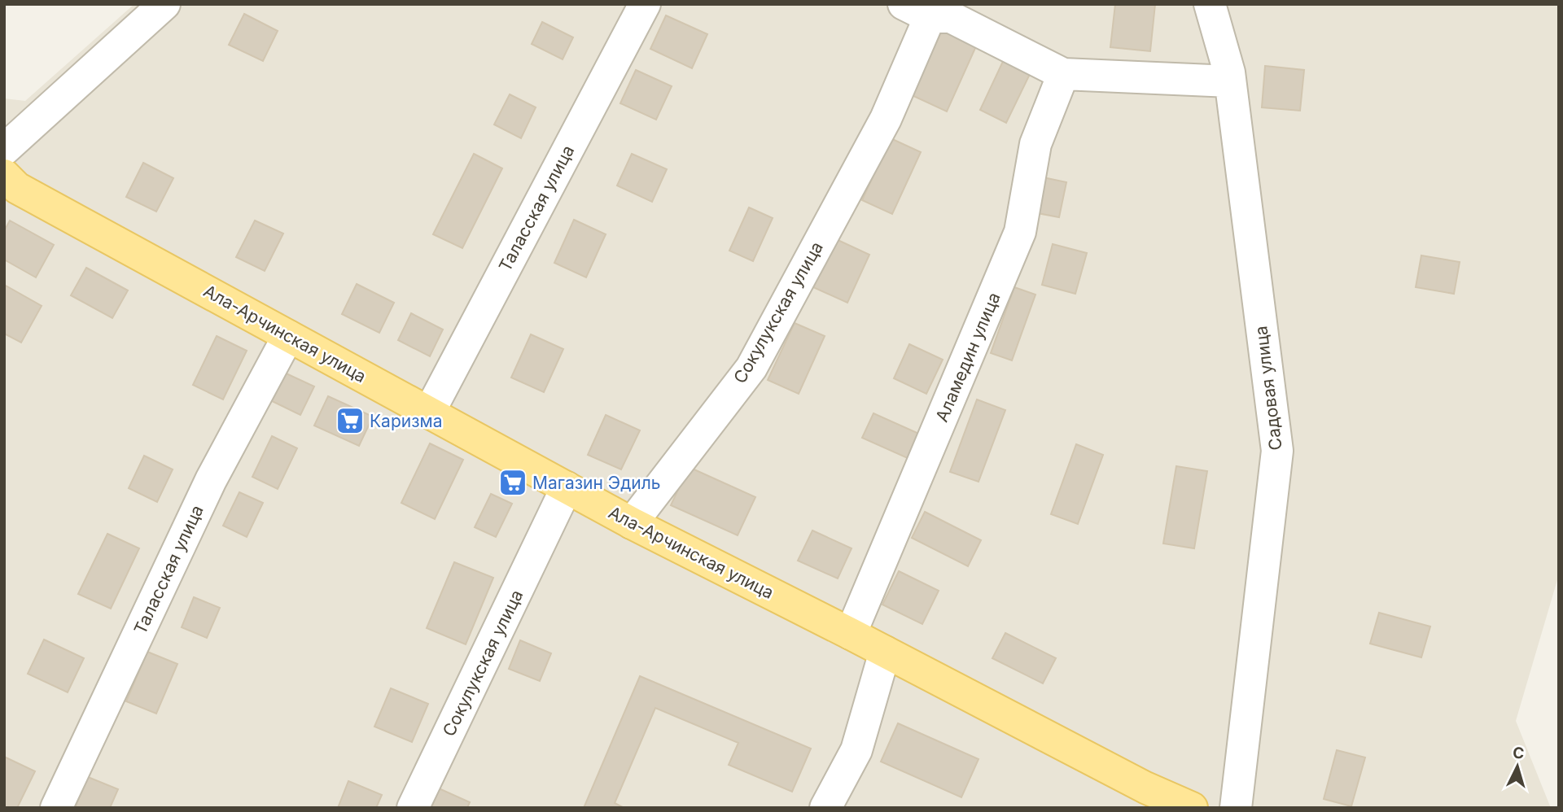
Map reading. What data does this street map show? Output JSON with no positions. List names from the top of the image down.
{
  "streets": {
    "main road": ["Ала-Арчинская улица"],
    "street": [
      "Таласская улица",
      "Сокулукская улица",
      "Аламедин улица",
      "Садовая улица"
    ]
  },
  "crossings": [
    ["Таласская улица", "Ала-Арчинская улица"],
    ["Сокулукская улица", "Ала-Арчинская улица"],
    ["Ала-Арчинская улица", "Аламедин улица"]
  ],
  "places": {
    "supermarket": ["Каризма", "Магазин Эдиль"]
  },
  "north": "top"
}
